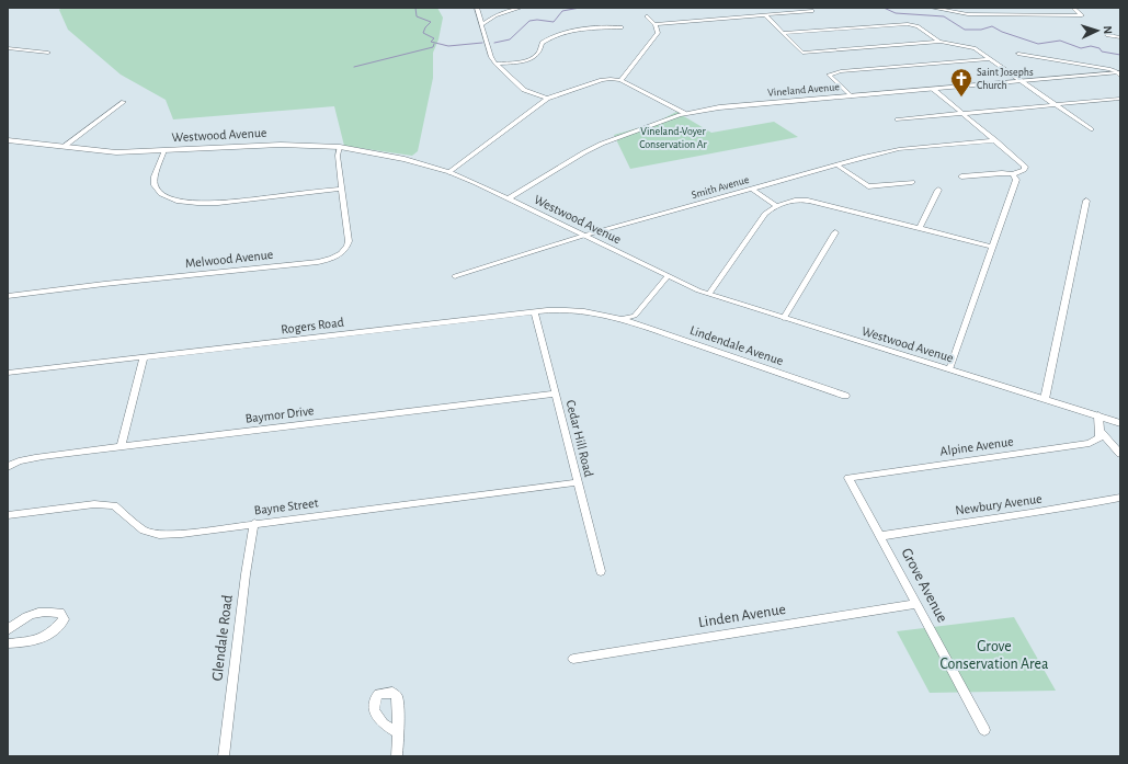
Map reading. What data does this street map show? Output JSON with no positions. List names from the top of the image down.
{
  "streets": {
    "street": [
      "Vineland Avenue",
      "Westwood Avenue",
      "Smith Avenue",
      "Melwood Avenue",
      "Rogers Road",
      "Lindendale Avenue",
      "Baymor Drive",
      "Cedar Hill Road",
      "Alpine Avenue",
      "Newbury Avenue",
      "Bayne Street",
      "Grove Avenue",
      "Linden Avenue",
      "Glendale Road"
    ]
  },
  "crossings": [
    ["Vineland Avenue", "Westwood Avenue"],
    ["Westwood Avenue", "Smith Avenue"],
    ["Westwood Avenue", "Melwood Avenue"],
    ["Rogers Road", "Lindendale Avenue"],
    ["Rogers Road", "Cedar Hill Road"],
    ["Baymor Drive", "Cedar Hill Road"],
    ["Cedar Hill Road", "Bayne Street"],
    ["Alpine Avenue", "Grove Avenue"],
    ["Newbury Avenue", "Grove Avenue"],
    ["Bayne Street", "Glendale Road"],
    ["Grove Avenue", "Linden Avenue"]
  ],
  "parks": ["Vineland-Voyer Conservation Ar", "Grove Conservation Area"],
  "places": {
    "church": ["Saint Josephs Church"]
  },
  "north": "right"
}
